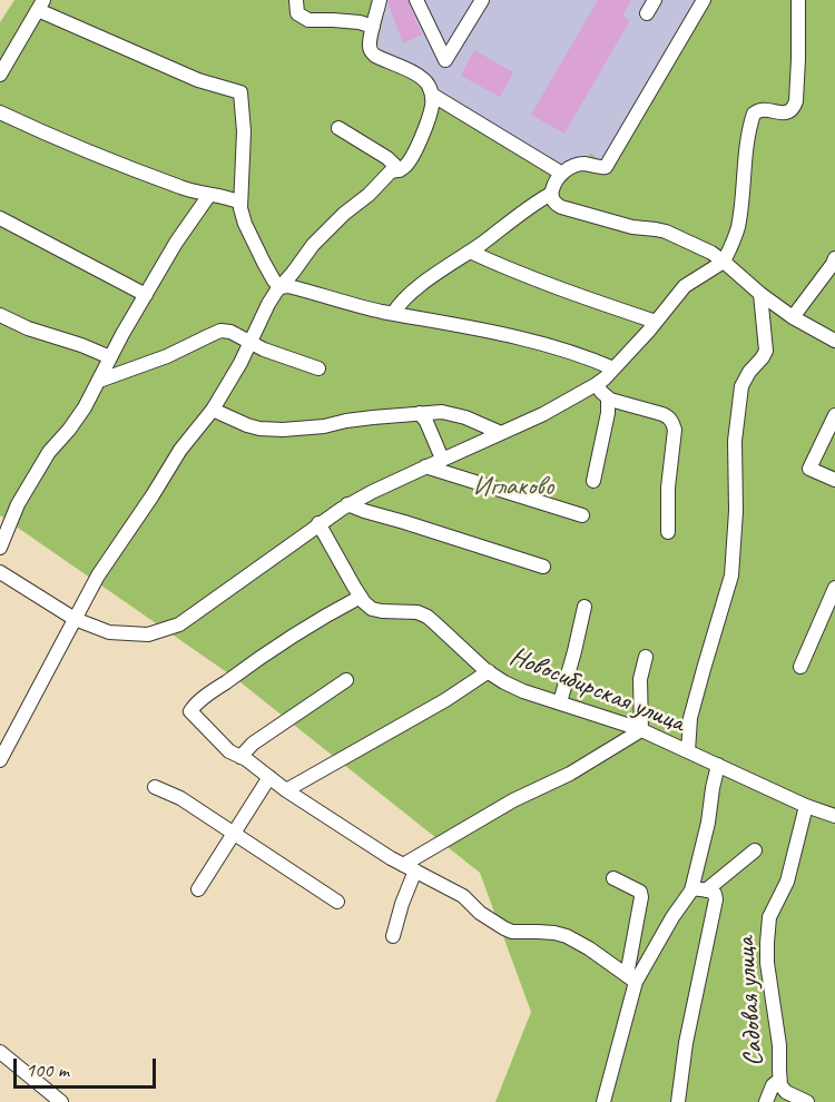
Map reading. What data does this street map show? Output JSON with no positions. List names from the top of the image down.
{
  "streets": {
    "street": ["Новосибирская улица", "Садовая улица"]
  },
  "crossings": [
    ["Новосибирская улица", "Садовая улица"]
  ],
  "parks": ["Иглаково"],
  "scale_bar": "100 m"
}
